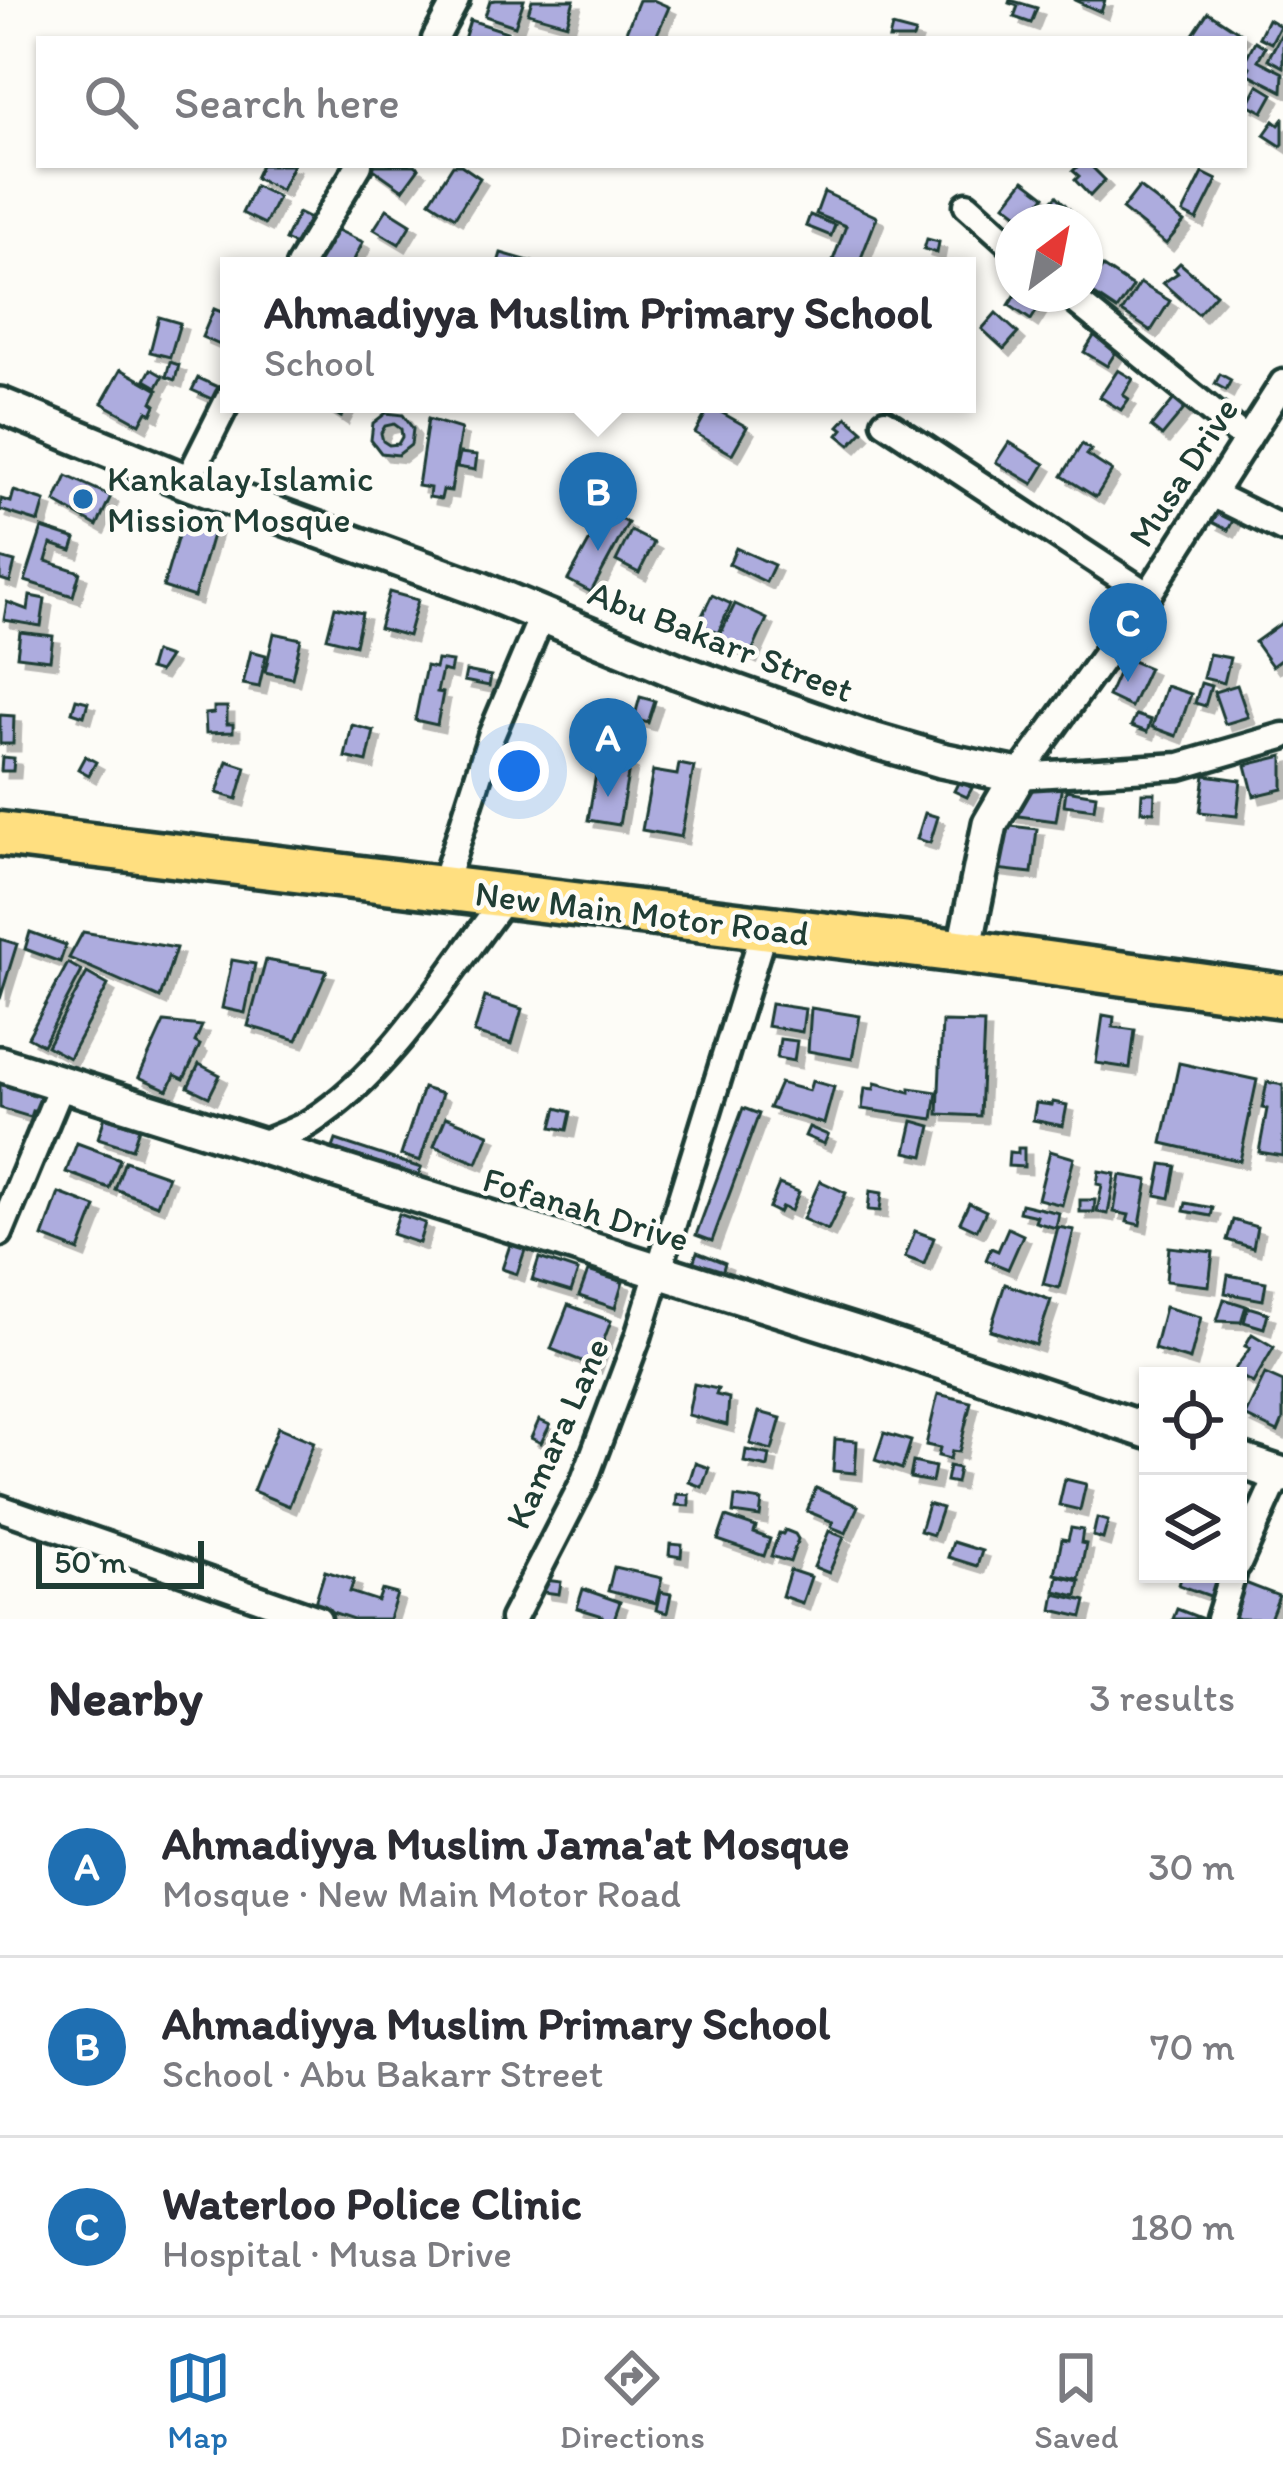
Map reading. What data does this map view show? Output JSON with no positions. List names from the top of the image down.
{
  "streets": {
    "highway": ["New Main Motor Road"],
    "street": [
      "Musa Drive",
      "Abu Bakarr Street",
      "Fofanah Drive",
      "Kamara Lane"
    ]
  },
  "crossings": [
    ["Musa Drive", "Abu Bakarr Street"],
    ["New Main Motor Road", "Kamara Lane"],
    ["Fofanah Drive", "Kamara Lane"]
  ],
  "places": ["Kankalay Islamic Mission Mosque"],
  "scale_bar": "50 m",
  "north": "top right",
  "page": {
    "search": "Search here",
    "popup": ["Ahmadiyya Muslim Primary School", "School"],
    "pins": ["B", "C", "A"],
    "scale": "50 m",
    "heading": ["Nearby", "3 results"],
    "list": [
      {
        "mark": "A",
        "name": "Ahmadiyya Muslim Jama'at Mosque",
        "note": "Mosque · New Main Motor Road",
        "value": "30 m"
      },
      {
        "mark": "B",
        "name": "Ahmadiyya Muslim Primary School",
        "note": "School · Abu Bakarr Street",
        "value": "70 m"
      },
      {
        "mark": "C",
        "name": "Waterloo Police Clinic",
        "note": "Hospital · Musa Drive",
        "value": "180 m"
      }
    ],
    "nav": ["Map", "Directions", "Saved"]
  }
}
